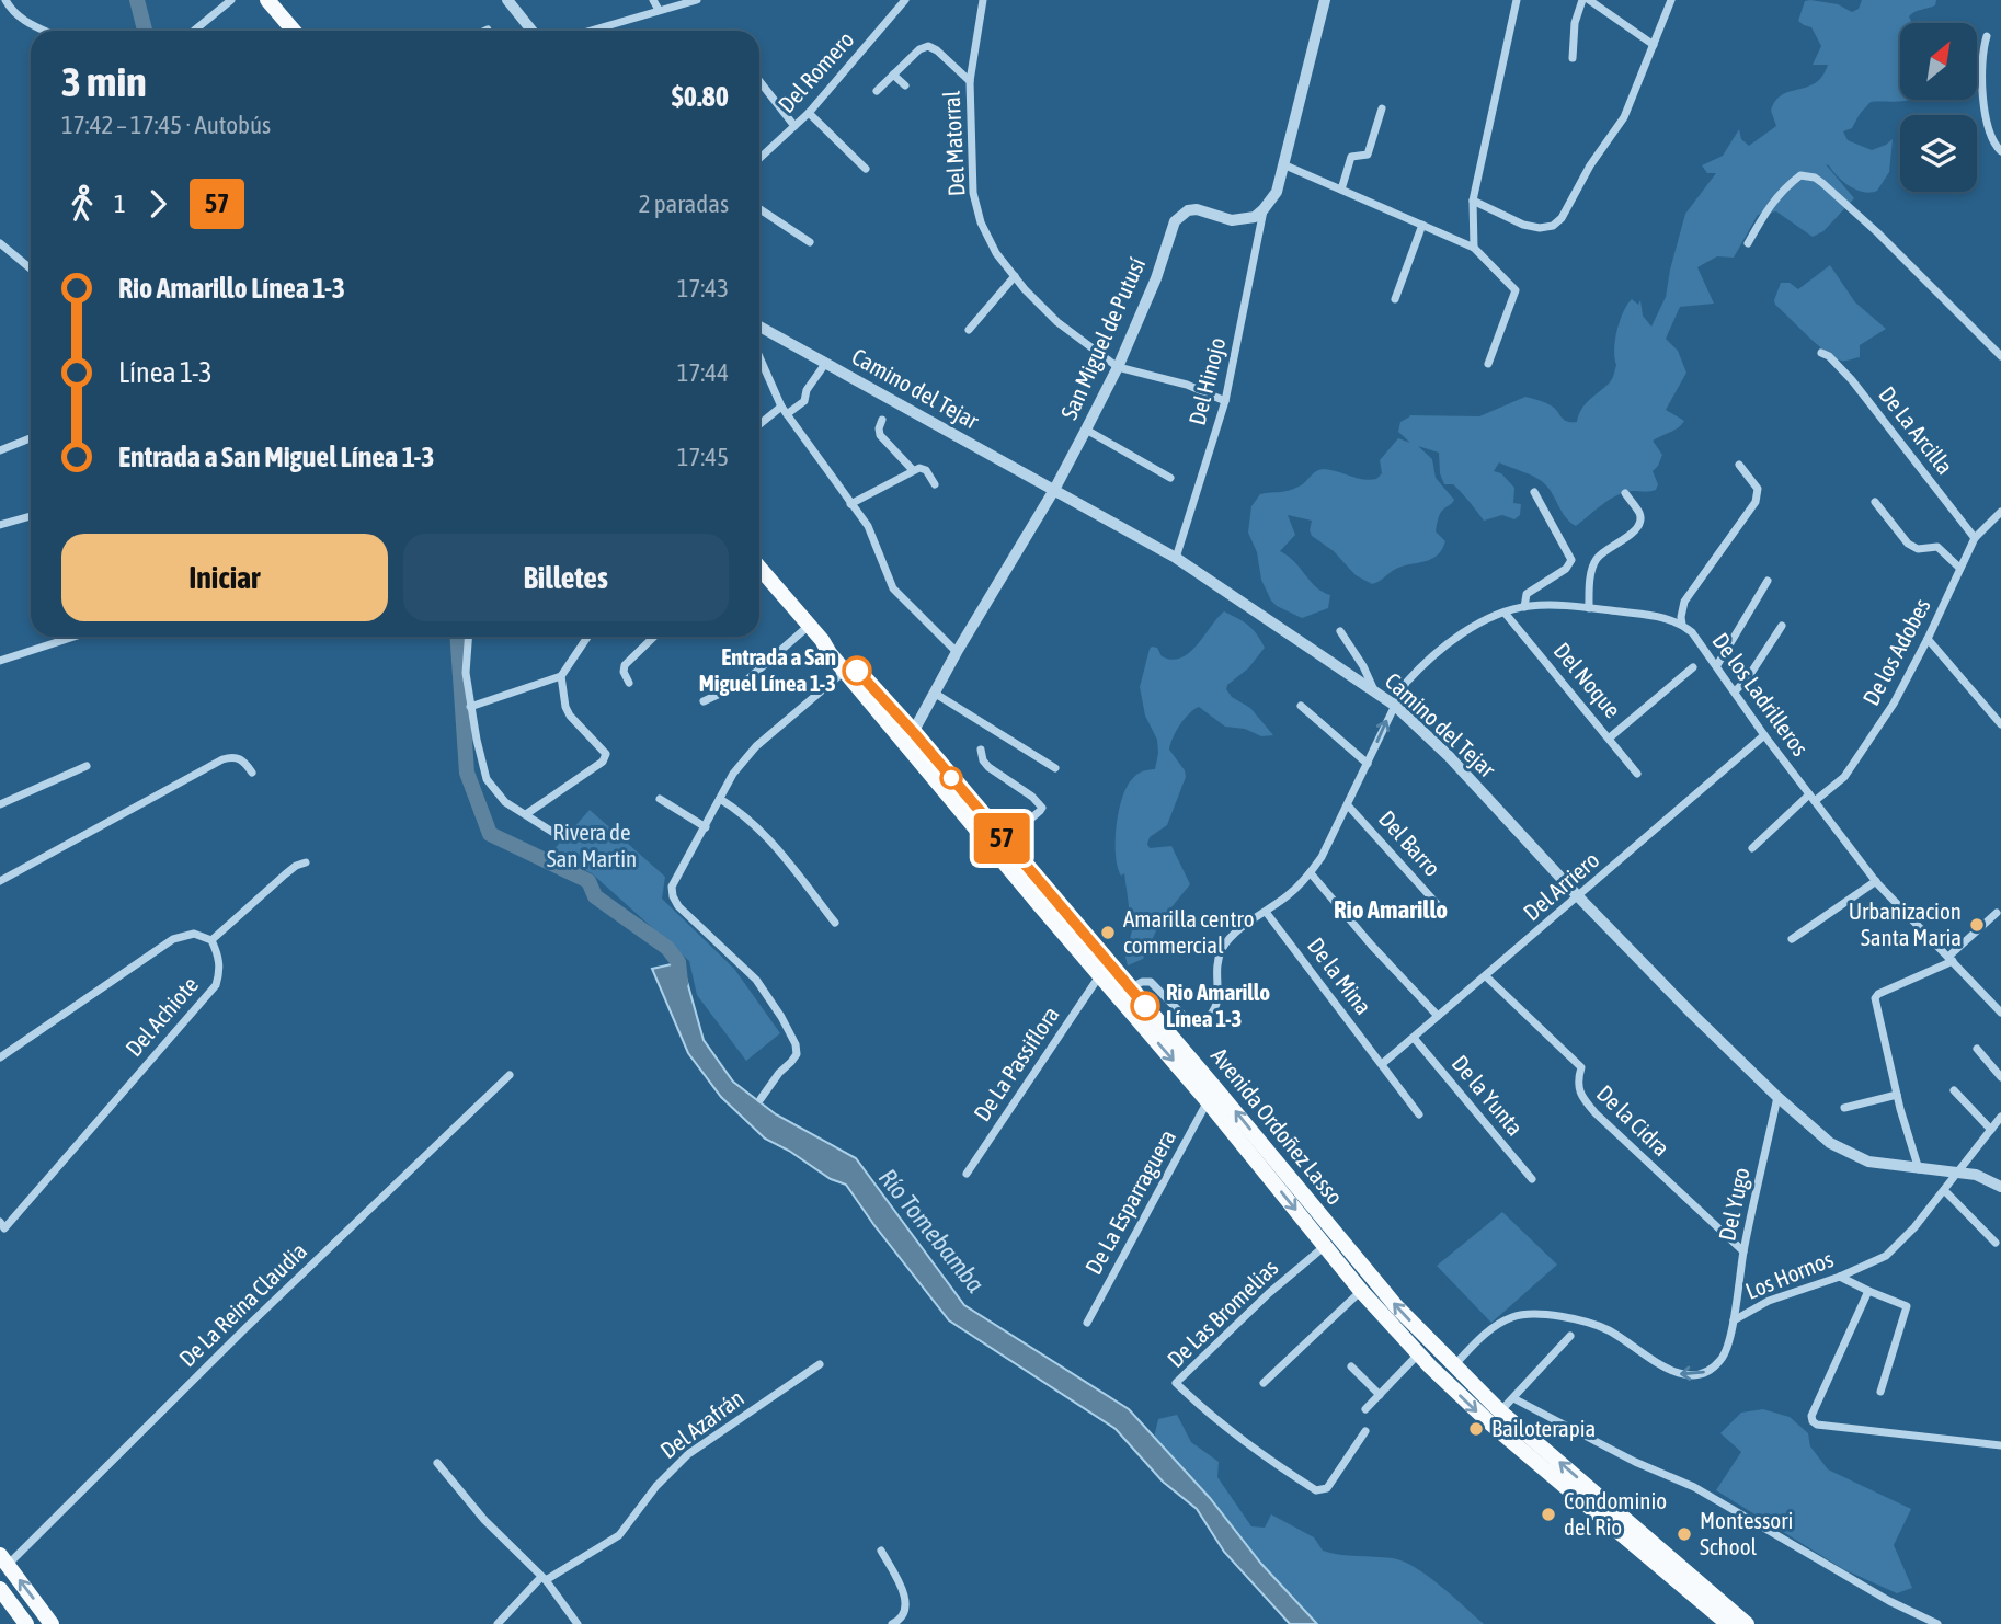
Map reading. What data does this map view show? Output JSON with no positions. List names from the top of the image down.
{
  "streets": {
    "main road": ["Avenida Ordoñez Lasso"],
    "street": [
      "Del Romero",
      "Del Matorral",
      "San Miguel de Putusí",
      "Del Hinojo",
      "Camino del Tejar",
      "De La Arcilla",
      "De los Adobes",
      "Del Noque",
      "De los Ladrilleros",
      "Del Barro",
      "Del Arriero",
      "De la Mina",
      "Del Achiote",
      "De La Passiflora",
      "De la Yunta",
      "De la Cidra",
      "De La Esparraguera",
      "Del Yugo",
      "Los Hornos",
      "De La Reina Claudia",
      "De Las Bromelias",
      "Del Azafrán"
    ]
  },
  "crossings": [
    ["Del Matorral", "San Miguel de Putusí"],
    ["San Miguel de Putusí", "Del Hinojo"],
    ["San Miguel de Putusí", "Camino del Tejar"],
    ["San Miguel de Putusí", "Avenida Ordoñez Lasso"],
    ["Del Hinojo", "Camino del Tejar"],
    ["Camino del Tejar", "De los Ladrilleros"],
    ["Camino del Tejar", "Del Arriero"],
    ["Camino del Tejar", "Del Yugo"],
    ["Camino del Tejar", "Los Hornos"],
    ["De La Arcilla", "De los Adobes"],
    ["De los Adobes", "De los Ladrilleros"],
    ["Del Noque", "De los Ladrilleros"],
    ["De los Ladrilleros", "Del Barro"],
    ["De los Ladrilleros", "Del Arriero"],
    ["De los Ladrilleros", "De la Mina"],
    ["De los Ladrilleros", "Avenida Ordoñez Lasso"],
    ["Del Arriero", "De la Mina"],
    ["Del Arriero", "De la Yunta"],
    ["Del Arriero", "De la Cidra"],
    ["De La Passiflora", "Avenida Ordoñez Lasso"],
    ["De la Cidra", "Del Yugo"],
    ["Avenida Ordoñez Lasso", "De La Esparraguera"],
    ["Avenida Ordoñez Lasso", "Los Hornos"],
    ["Avenida Ordoñez Lasso", "De Las Bromelias"],
    ["Del Yugo", "Los Hornos"]
  ],
  "one_way": ["Los Hornos"],
  "districts": ["Rio Amarillo"],
  "water": ["Río Tomebamba"],
  "parks": ["Rivera de San Martin"],
  "places": [
    "Entrada a San Miguel Línea 1-3",
    "Urbanizacion Santa Maria",
    "Amarilla centro commercial",
    "Rio Amarillo Línea 1-3",
    "Bailoterapia",
    "Condominio del Rio",
    "Montessori School"
  ],
  "lines": ["bus line 57"],
  "north": "top right",
  "page": {
    "on_map": "57",
    "heading": ["3 min", "17:42 – 17:45 · Autobús", "$0.80"],
    "legs": ["1", "57", "2 paradas"],
    "list": [
      {
        "name": "Rio Amarillo Línea 1-3",
        "value": "17:43"
      },
      {
        "name": "Línea 1-3",
        "value": "17:44"
      },
      {
        "name": "Entrada a San Miguel Línea 1-3",
        "value": "17:45"
      }
    ],
    "buttons": ["Iniciar", "Billetes"]
  }
}
